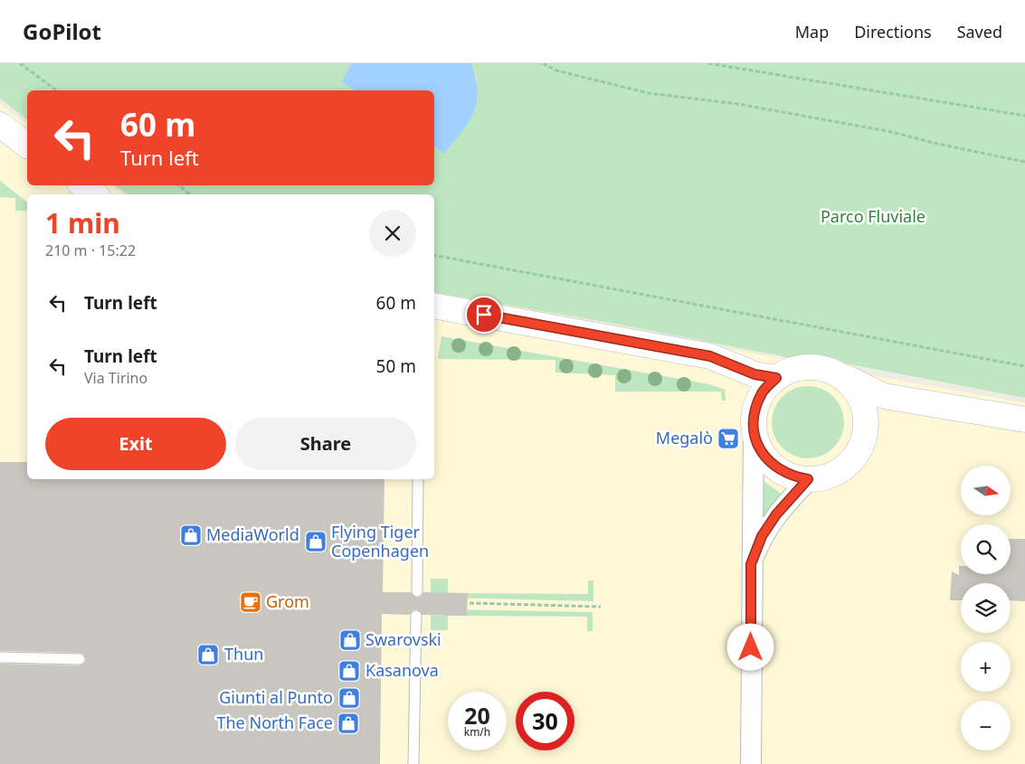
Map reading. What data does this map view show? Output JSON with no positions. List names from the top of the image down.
{
  "parks": ["Parco Fluviale"],
  "places": {
    "supermarket": ["Megalò"],
    "shop": [
      "MediaWorld",
      "Flying Tiger Copenhagen",
      "Swarovski",
      "Thun",
      "Kasanova",
      "Giunti al Punto",
      "The North Face"
    ],
    "cafe": ["Grom"]
  },
  "north": "right",
  "page": {
    "header": "GoPilot",
    "nav": ["Map", "Directions", "Saved"],
    "turn": ["60 m", "Turn left"],
    "heading": ["1 min", "210 m · 15:22"],
    "list": [
      {
        "name": "Turn left",
        "value": "60 m"
      },
      {
        "name": "Turn left",
        "note": "Via Tirino",
        "value": "50 m"
      }
    ],
    "buttons": ["Exit", "Share"],
    "map_buttons": ["+", "−"],
    "speed": "20 km/h",
    "limit": "30"
  }
}
